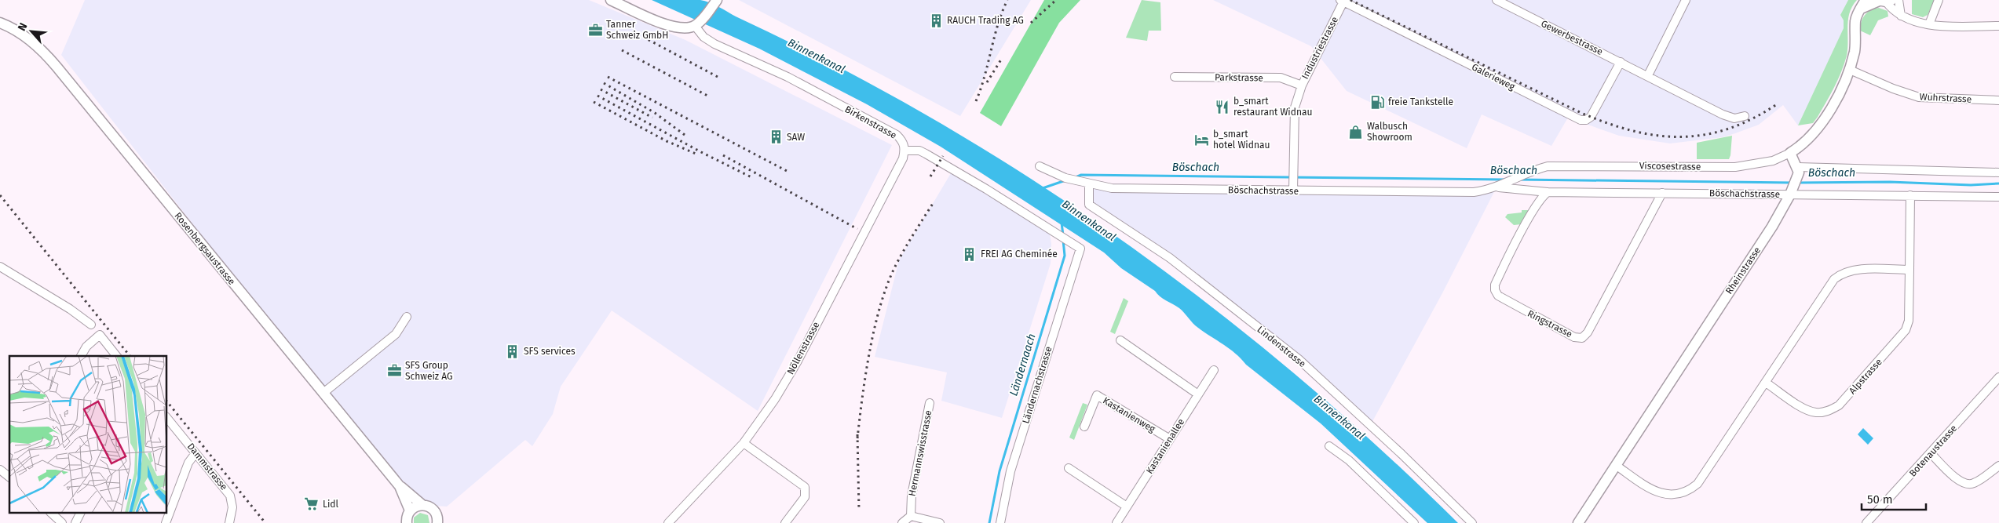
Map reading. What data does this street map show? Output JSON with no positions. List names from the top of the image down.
{
  "streets": {
    "street": [
      "Gewerbestrasse",
      "Industriestrasse",
      "Galerieweg",
      "Parkstrasse",
      "Wuhrstrasse",
      "Birkenstrasse",
      "Viscosestrasse",
      "Böschachstrasse",
      "Rosenbergsaustrasse",
      "Rheinstrasse",
      "Ringstrasse",
      "Lindenstrasse",
      "Nöllenstrasse",
      "Alpstrasse",
      "Ländernachstrasse",
      "Kastanienweg",
      "Kastanienallee",
      "Botenaustrasse",
      "Hermannswisstrasse",
      "Dammstrasse"
    ]
  },
  "crossings": [
    ["Gewerbestrasse", "Galerieweg"],
    ["Industriestrasse", "Galerieweg"],
    ["Industriestrasse", "Parkstrasse"],
    ["Industriestrasse", "Böschachstrasse"],
    ["Birkenstrasse", "Nöllenstrasse"],
    ["Birkenstrasse", "Ländernachstrasse"],
    ["Viscosestrasse", "Böschachstrasse"],
    ["Böschachstrasse", "Rheinstrasse"],
    ["Böschachstrasse", "Ringstrasse"],
    ["Böschachstrasse", "Lindenstrasse"],
    ["Böschachstrasse", "Alpstrasse"],
    ["Nöllenstrasse", "Ländernachstrasse"],
    ["Kastanienweg", "Kastanienallee"]
  ],
  "water": ["Binnenkanal", "Böschach", "Ländernaach"],
  "places": {
    "building": [
      "RAUCH Trading AG",
      "SAW",
      "FREI AG Cheminée",
      "SFS services"
    ],
    "office": ["Tanner Schweiz GmbH", "SFS Group Schweiz AG"],
    "fuel station": ["freie Tankstelle"],
    "restaurant": ["b_smart restaurant Widnau"],
    "shop": ["Walbusch Showroom"],
    "hotel": ["b_smart hotel Widnau"],
    "supermarket": ["Lidl"]
  },
  "scale_bar": "50 m",
  "north": "top left"
}
